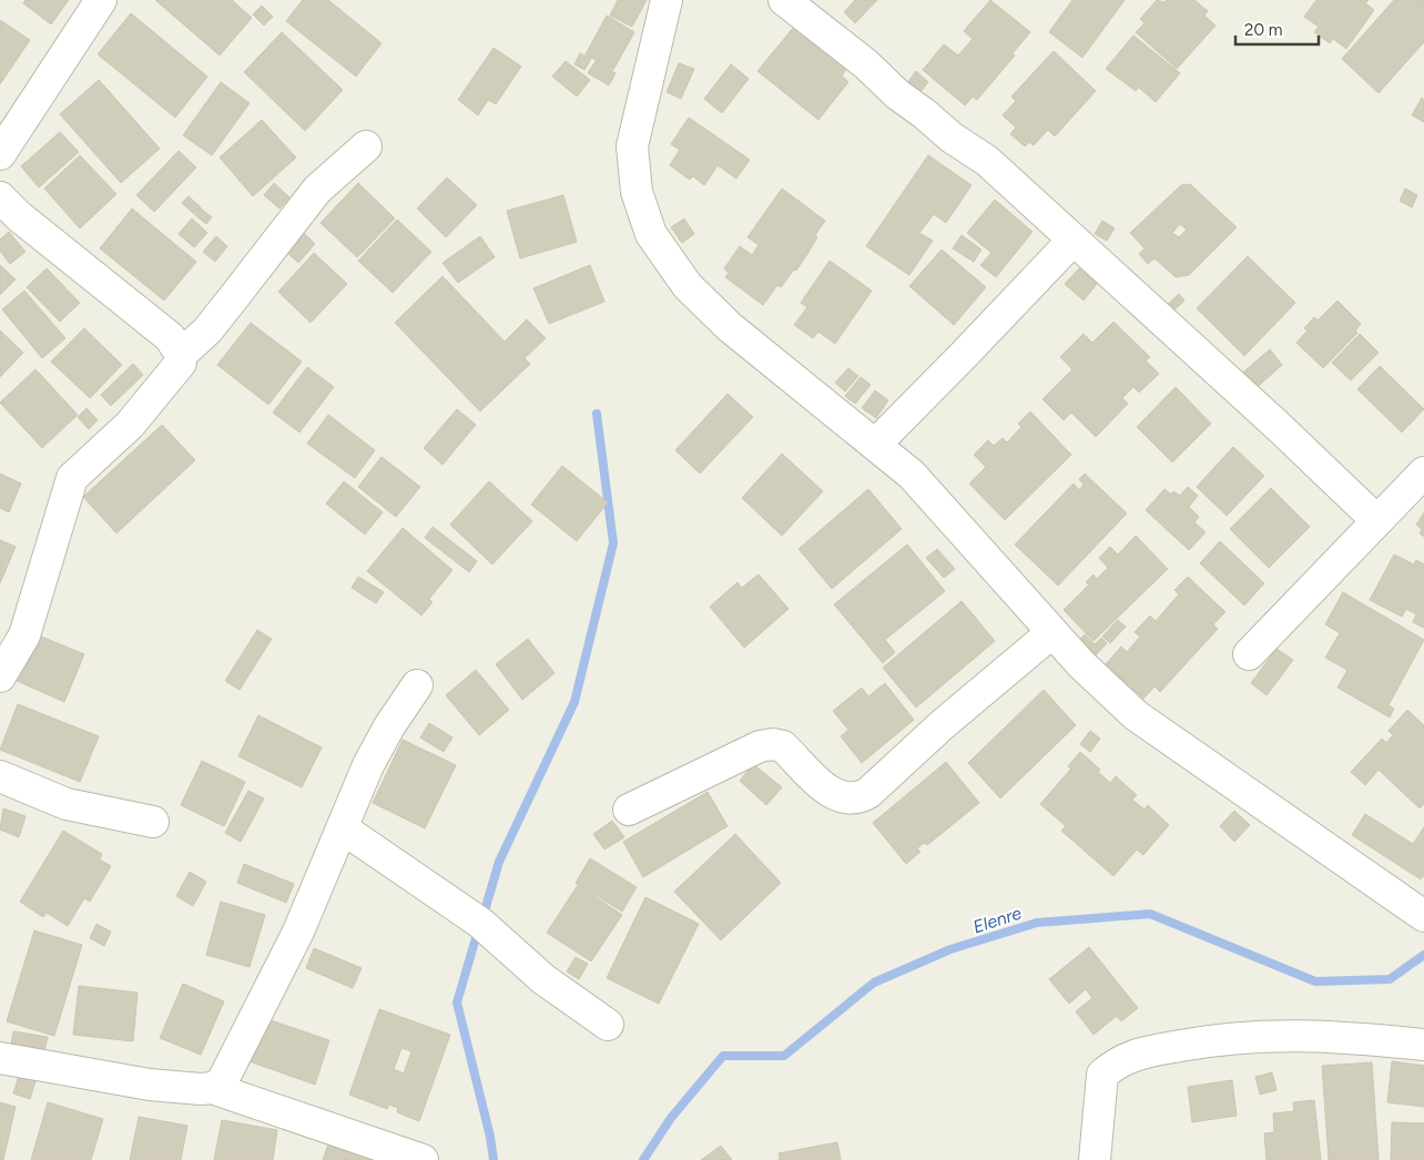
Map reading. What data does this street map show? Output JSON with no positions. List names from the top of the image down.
{
  "water": ["Elenre"],
  "scale_bar": "20 m"
}
